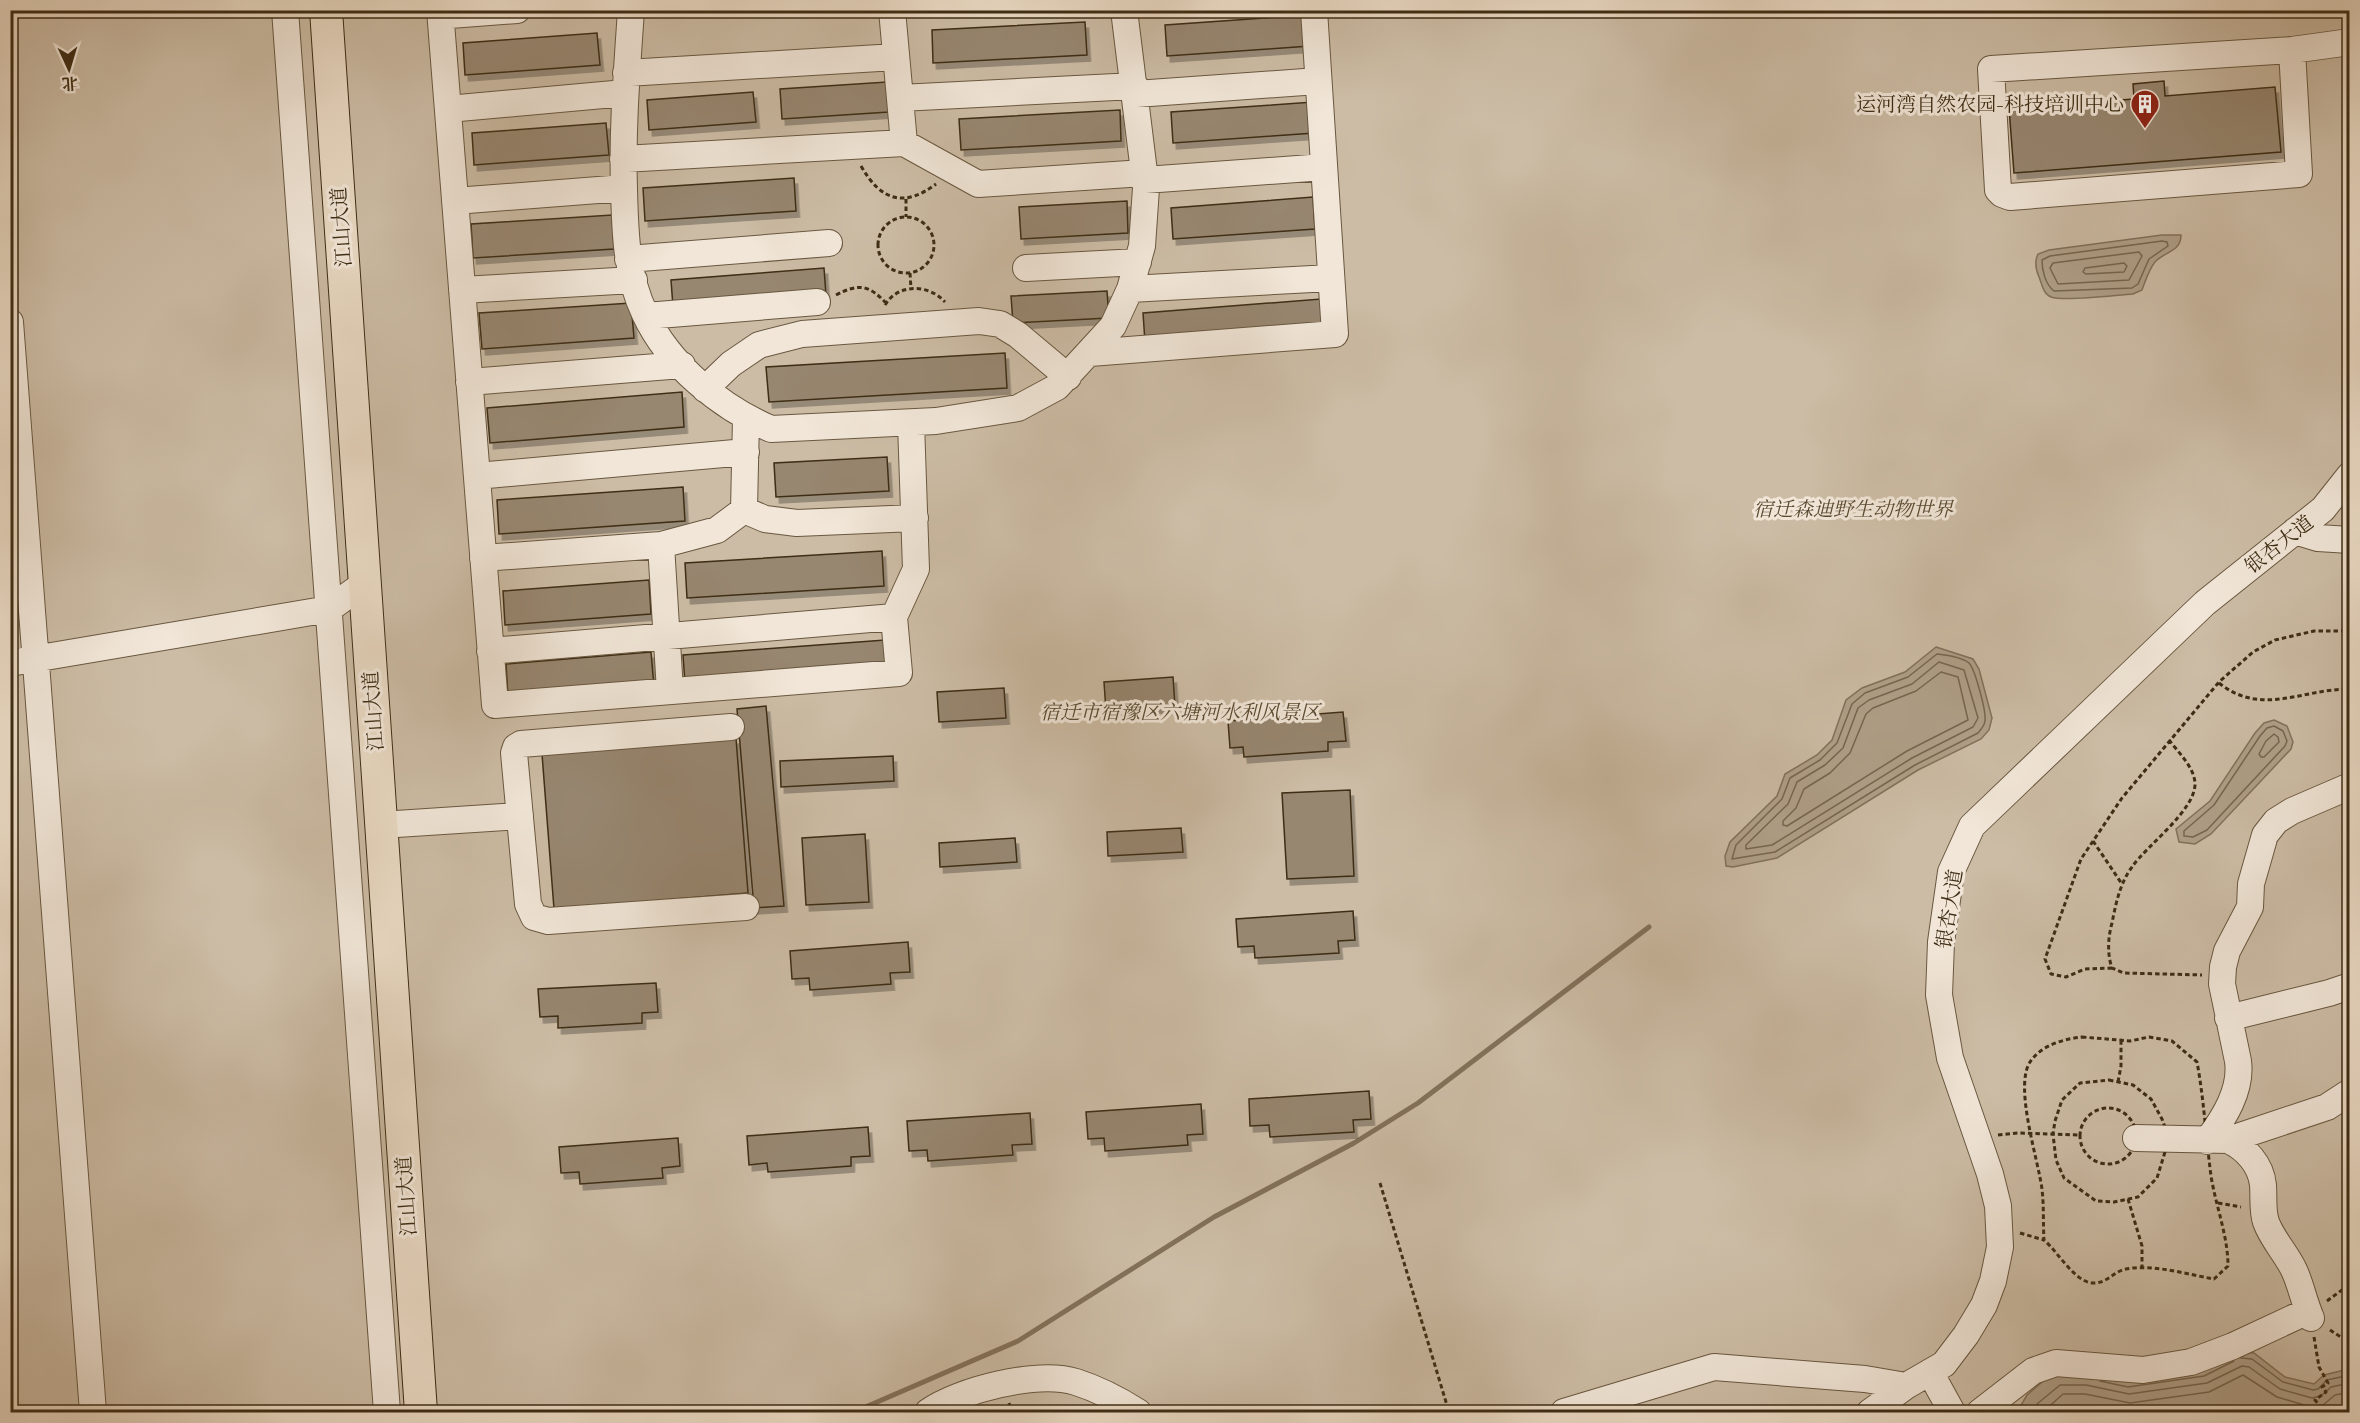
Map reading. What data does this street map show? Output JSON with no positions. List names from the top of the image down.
{
  "streets": {
    "main road": ["江山大道"],
    "street": ["银杏大道"]
  },
  "parks": ["宿迁森迪野生动物世界", "宿迁市宿豫区六塘河水利风景区"],
  "places": {
    "building": ["运河湾自然农园-科技培训中心"]
  },
  "north": "bottom"
}
